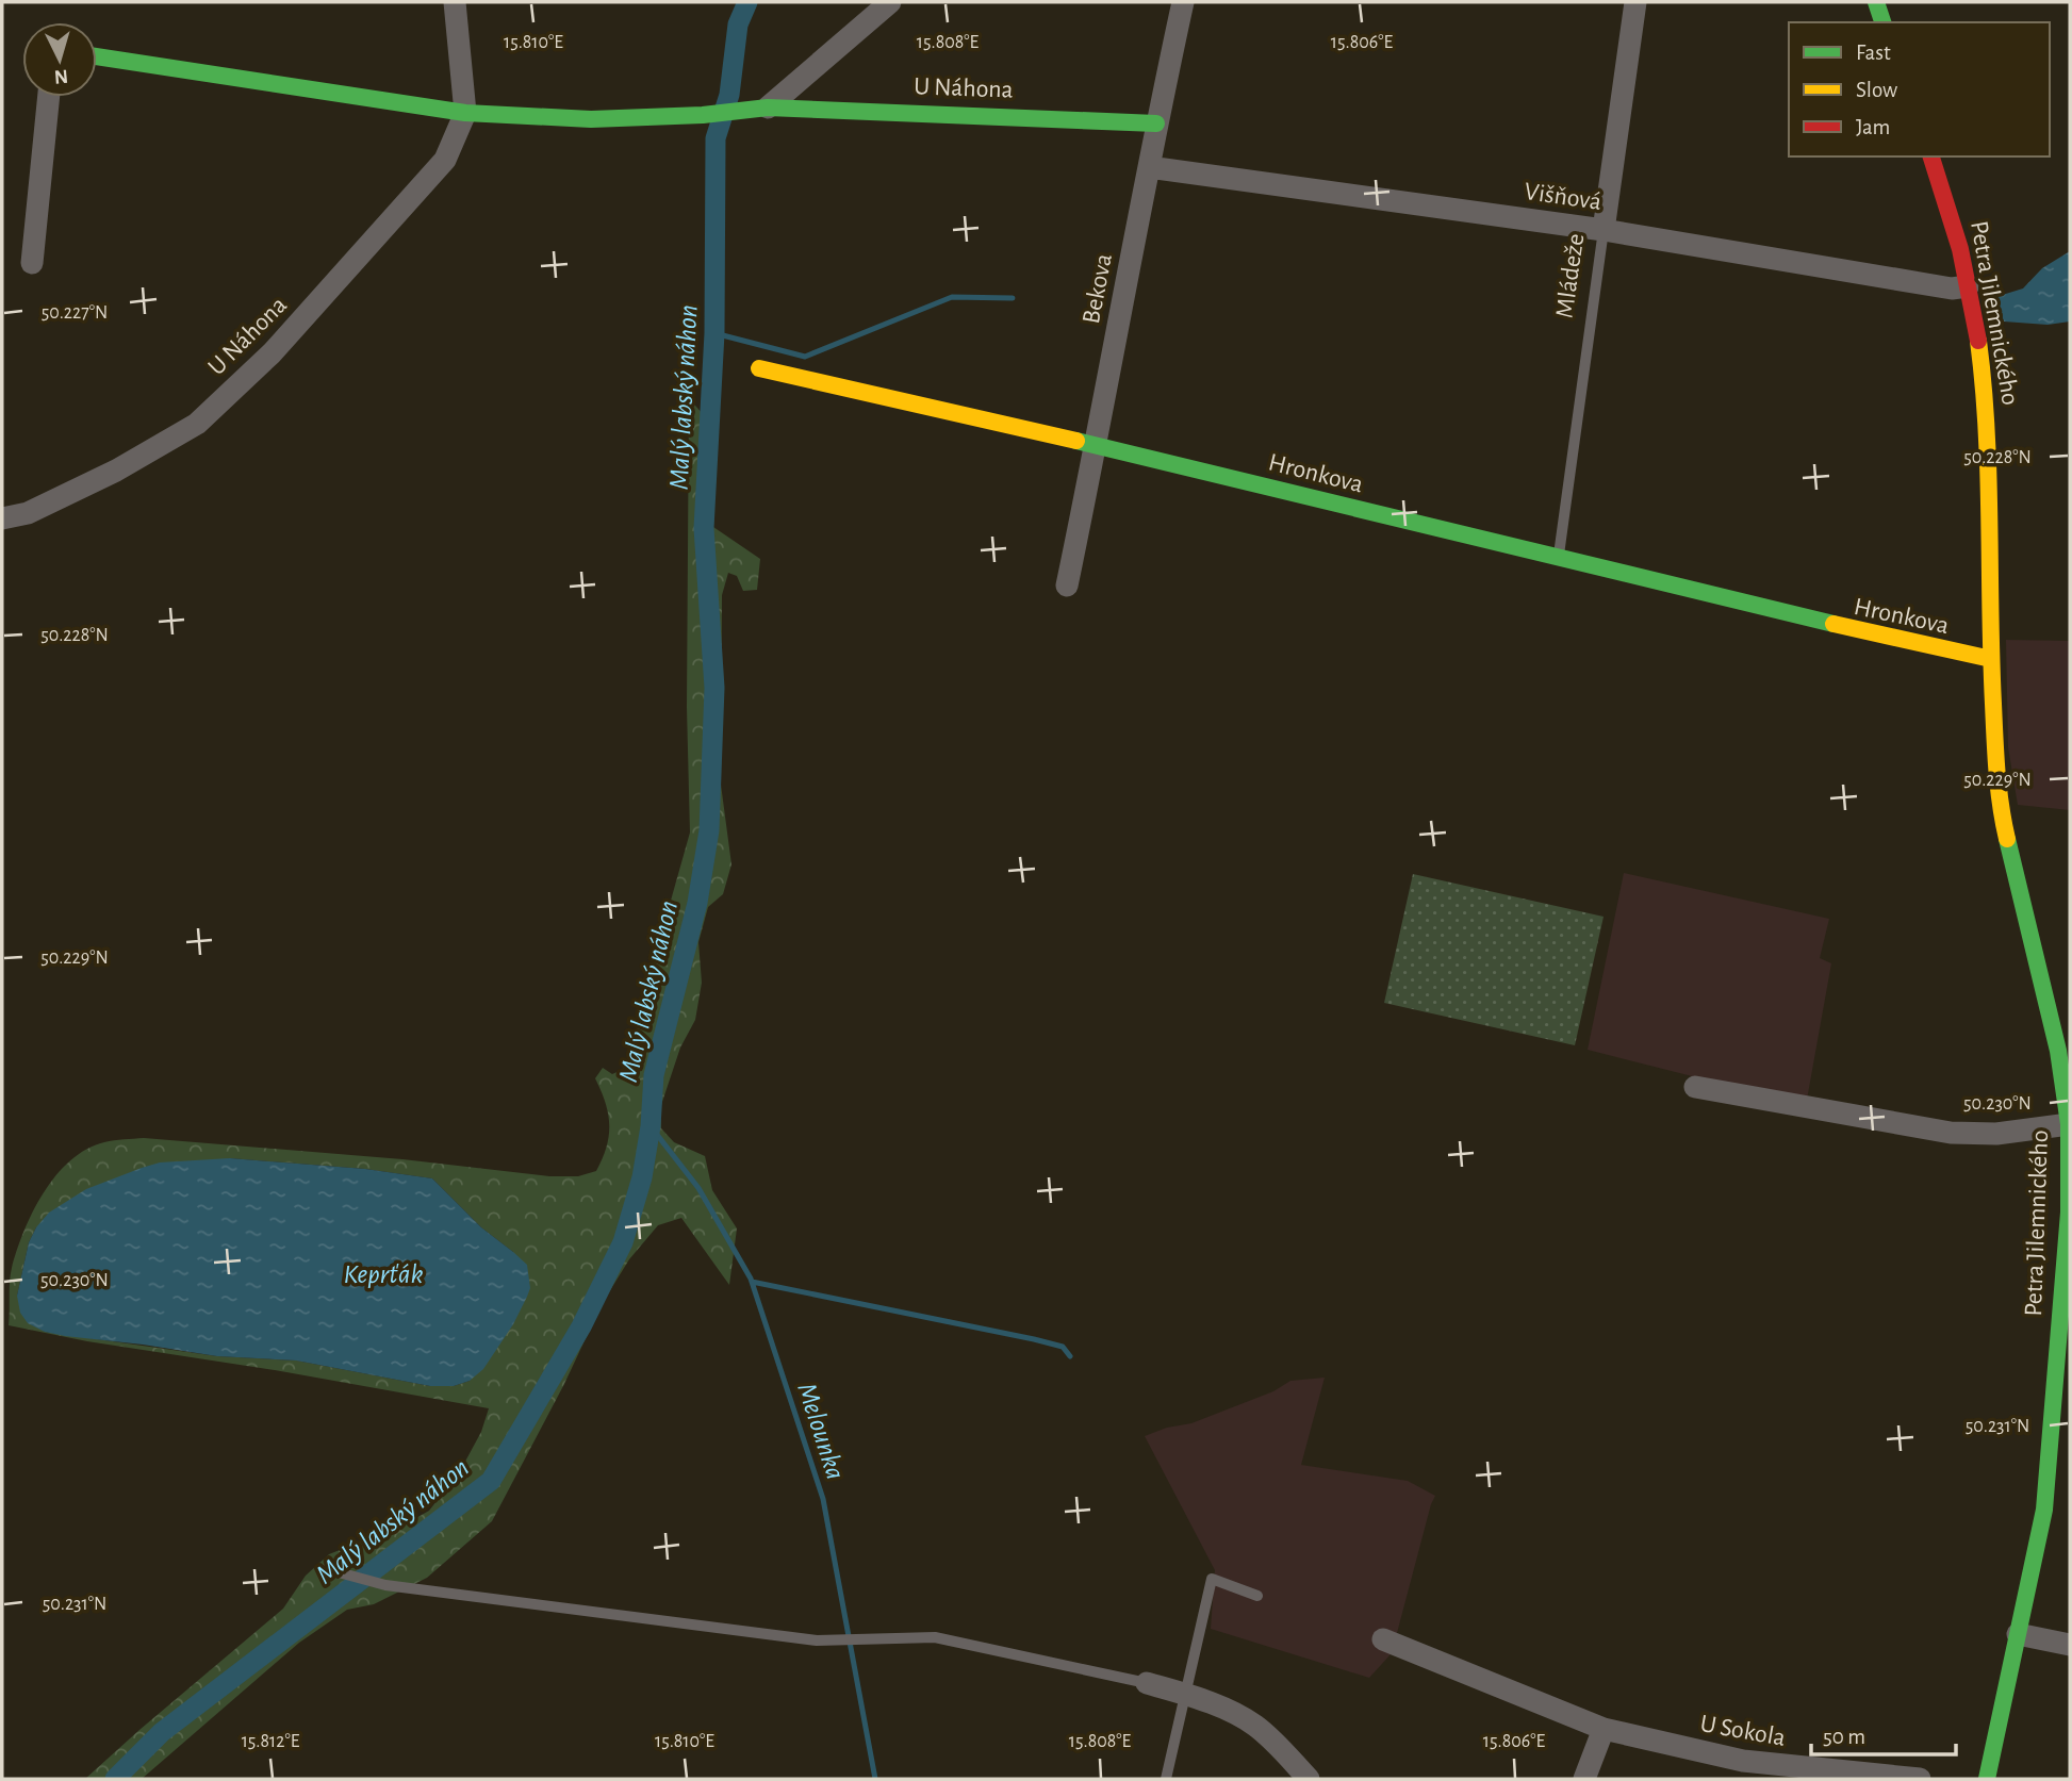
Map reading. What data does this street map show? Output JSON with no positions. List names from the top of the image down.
{
  "streets": {
    "street": [
      "U Náhona",
      "Višňová",
      "Mládeže",
      "Bekova",
      "Petra Jilemnického",
      "Hronkova",
      "U Sokola"
    ]
  },
  "crossings": [
    ["U Náhona", "Bekova"],
    ["Višňová", "Mládeže"],
    ["Višňová", "Bekova"],
    ["Višňová", "Petra Jilemnického"],
    ["Mládeže", "Hronkova"],
    ["Bekova", "Hronkova"],
    ["Petra Jilemnického", "Hronkova"]
  ],
  "water": ["Malý labský náhon", "Keprťák", "Melounka"],
  "legend": ["Fast", "Slow", "Jam"],
  "scale_bar": "50 m",
  "north": "bottom",
  "coordinates": [
    "15.810°E",
    "15.808°E",
    "15.806°E",
    "50.227°N",
    "50.228°N",
    "50.229°N",
    "50.230°N",
    "50.231°N",
    "15.812°E"
  ]
}
